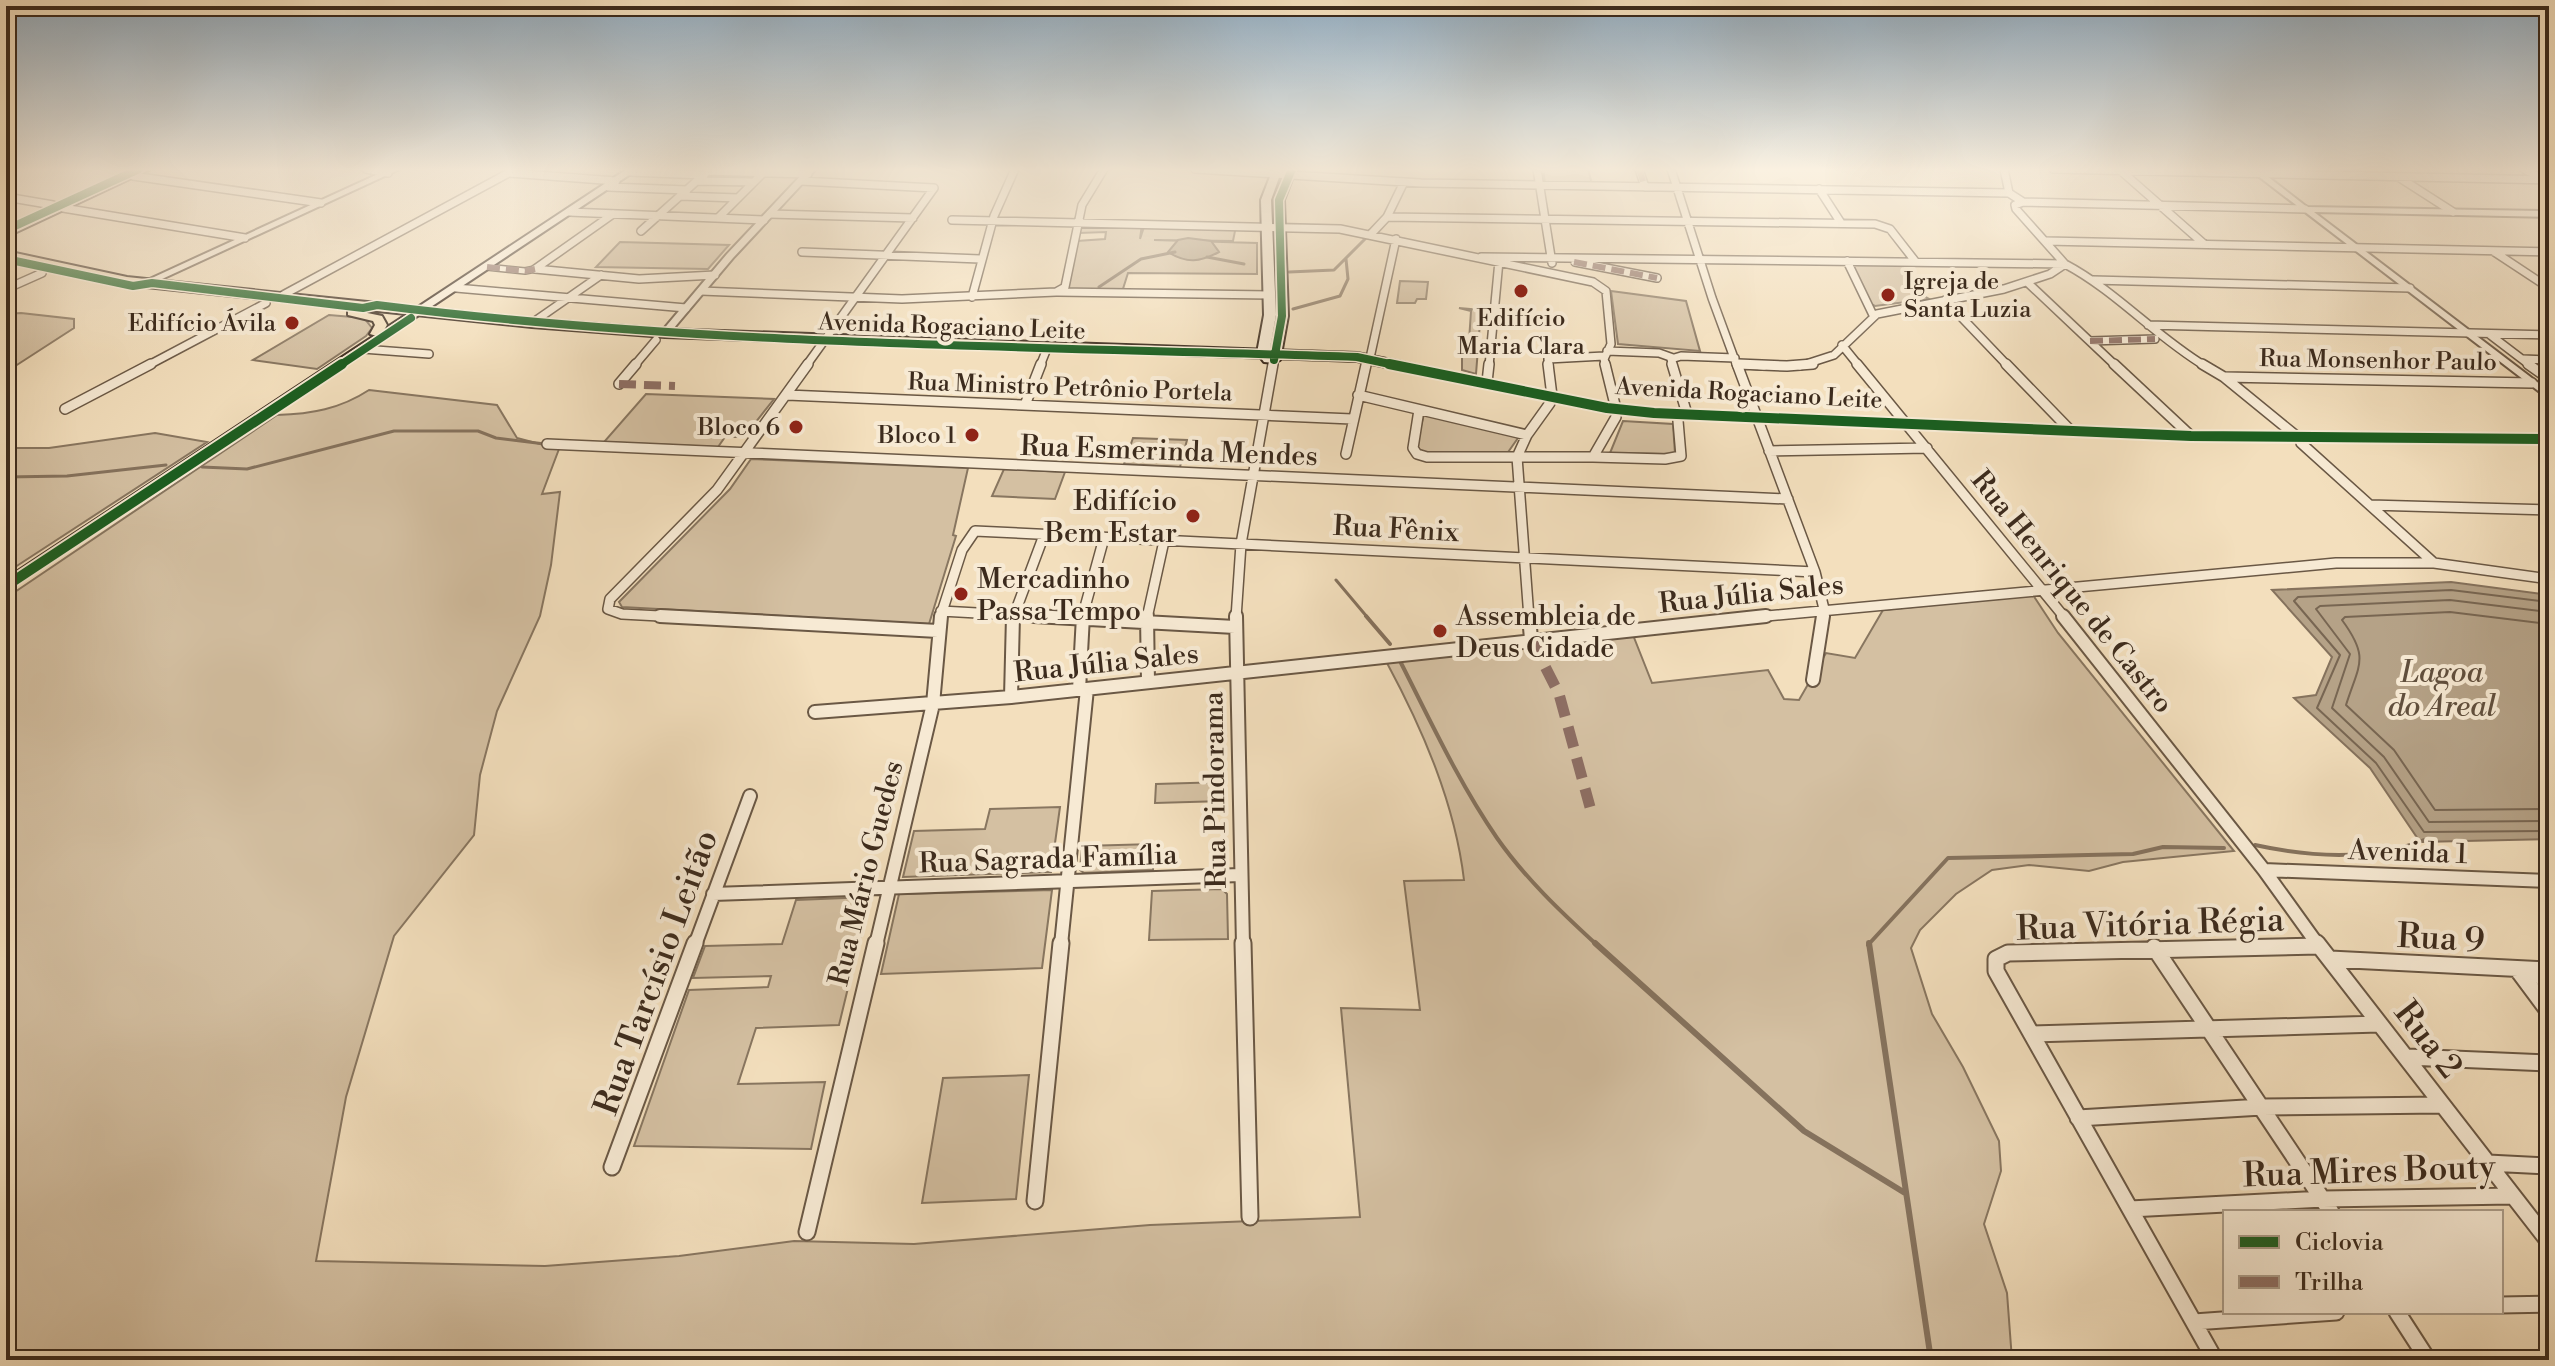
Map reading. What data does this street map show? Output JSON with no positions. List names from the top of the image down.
{
  "streets": {
    "main road": ["Avenida Rogaciano Leite"],
    "street": [
      "Rua Monsenhor Paulo",
      "Rua Ministro Petrônio Portela",
      "Rua Esmerinda Mendes",
      "Rua Fênix",
      "Rua Henrique de Castro",
      "Rua Júlia Sales",
      "Rua Pindorama",
      "Avenida 1",
      "Rua Sagrada Família",
      "Rua Mário Guedes",
      "Rua Vitória Régia",
      "Rua 9",
      "Rua Tarcísio Leitão",
      "Rua 2",
      "Rua Mires Bouty"
    ]
  },
  "crossings": [
    ["Avenida Rogaciano Leite", "Rua Henrique de Castro"],
    ["Avenida Rogaciano Leite", "Rua Pindorama"],
    ["Rua Ministro Petrônio Portela", "Rua Pindorama"],
    ["Rua Esmerinda Mendes", "Rua Pindorama"],
    ["Rua Fênix", "Rua Pindorama"],
    ["Rua Fênix", "Rua Mário Guedes"],
    ["Rua Henrique de Castro", "Rua Júlia Sales"],
    ["Rua Henrique de Castro", "Avenida 1"],
    ["Rua Henrique de Castro", "Rua 2"],
    ["Rua Júlia Sales", "Rua Pindorama"],
    ["Rua Júlia Sales", "Rua Mário Guedes"],
    ["Rua Pindorama", "Rua Sagrada Família"],
    ["Avenida 1", "Rua 2"],
    ["Rua Sagrada Família", "Rua Mário Guedes"],
    ["Rua Sagrada Família", "Rua Tarcísio Leitão"],
    ["Rua Vitória Régia", "Rua 2"],
    ["Rua 9", "Rua 2"],
    ["Rua 2", "Rua Mires Bouty"]
  ],
  "water": ["Lagoa do Areal"],
  "places": [
    "Edifício Maria Clara",
    "Igreja de Santa Luzia",
    "Edifício Ávila",
    "Bloco 6",
    "Bloco 1",
    "Edifício Bem Estar",
    "Mercadinho Passa Tempo",
    "Assembleia de Deus Cidade"
  ],
  "legend": ["Ciclovia", "Trilha"]
}
